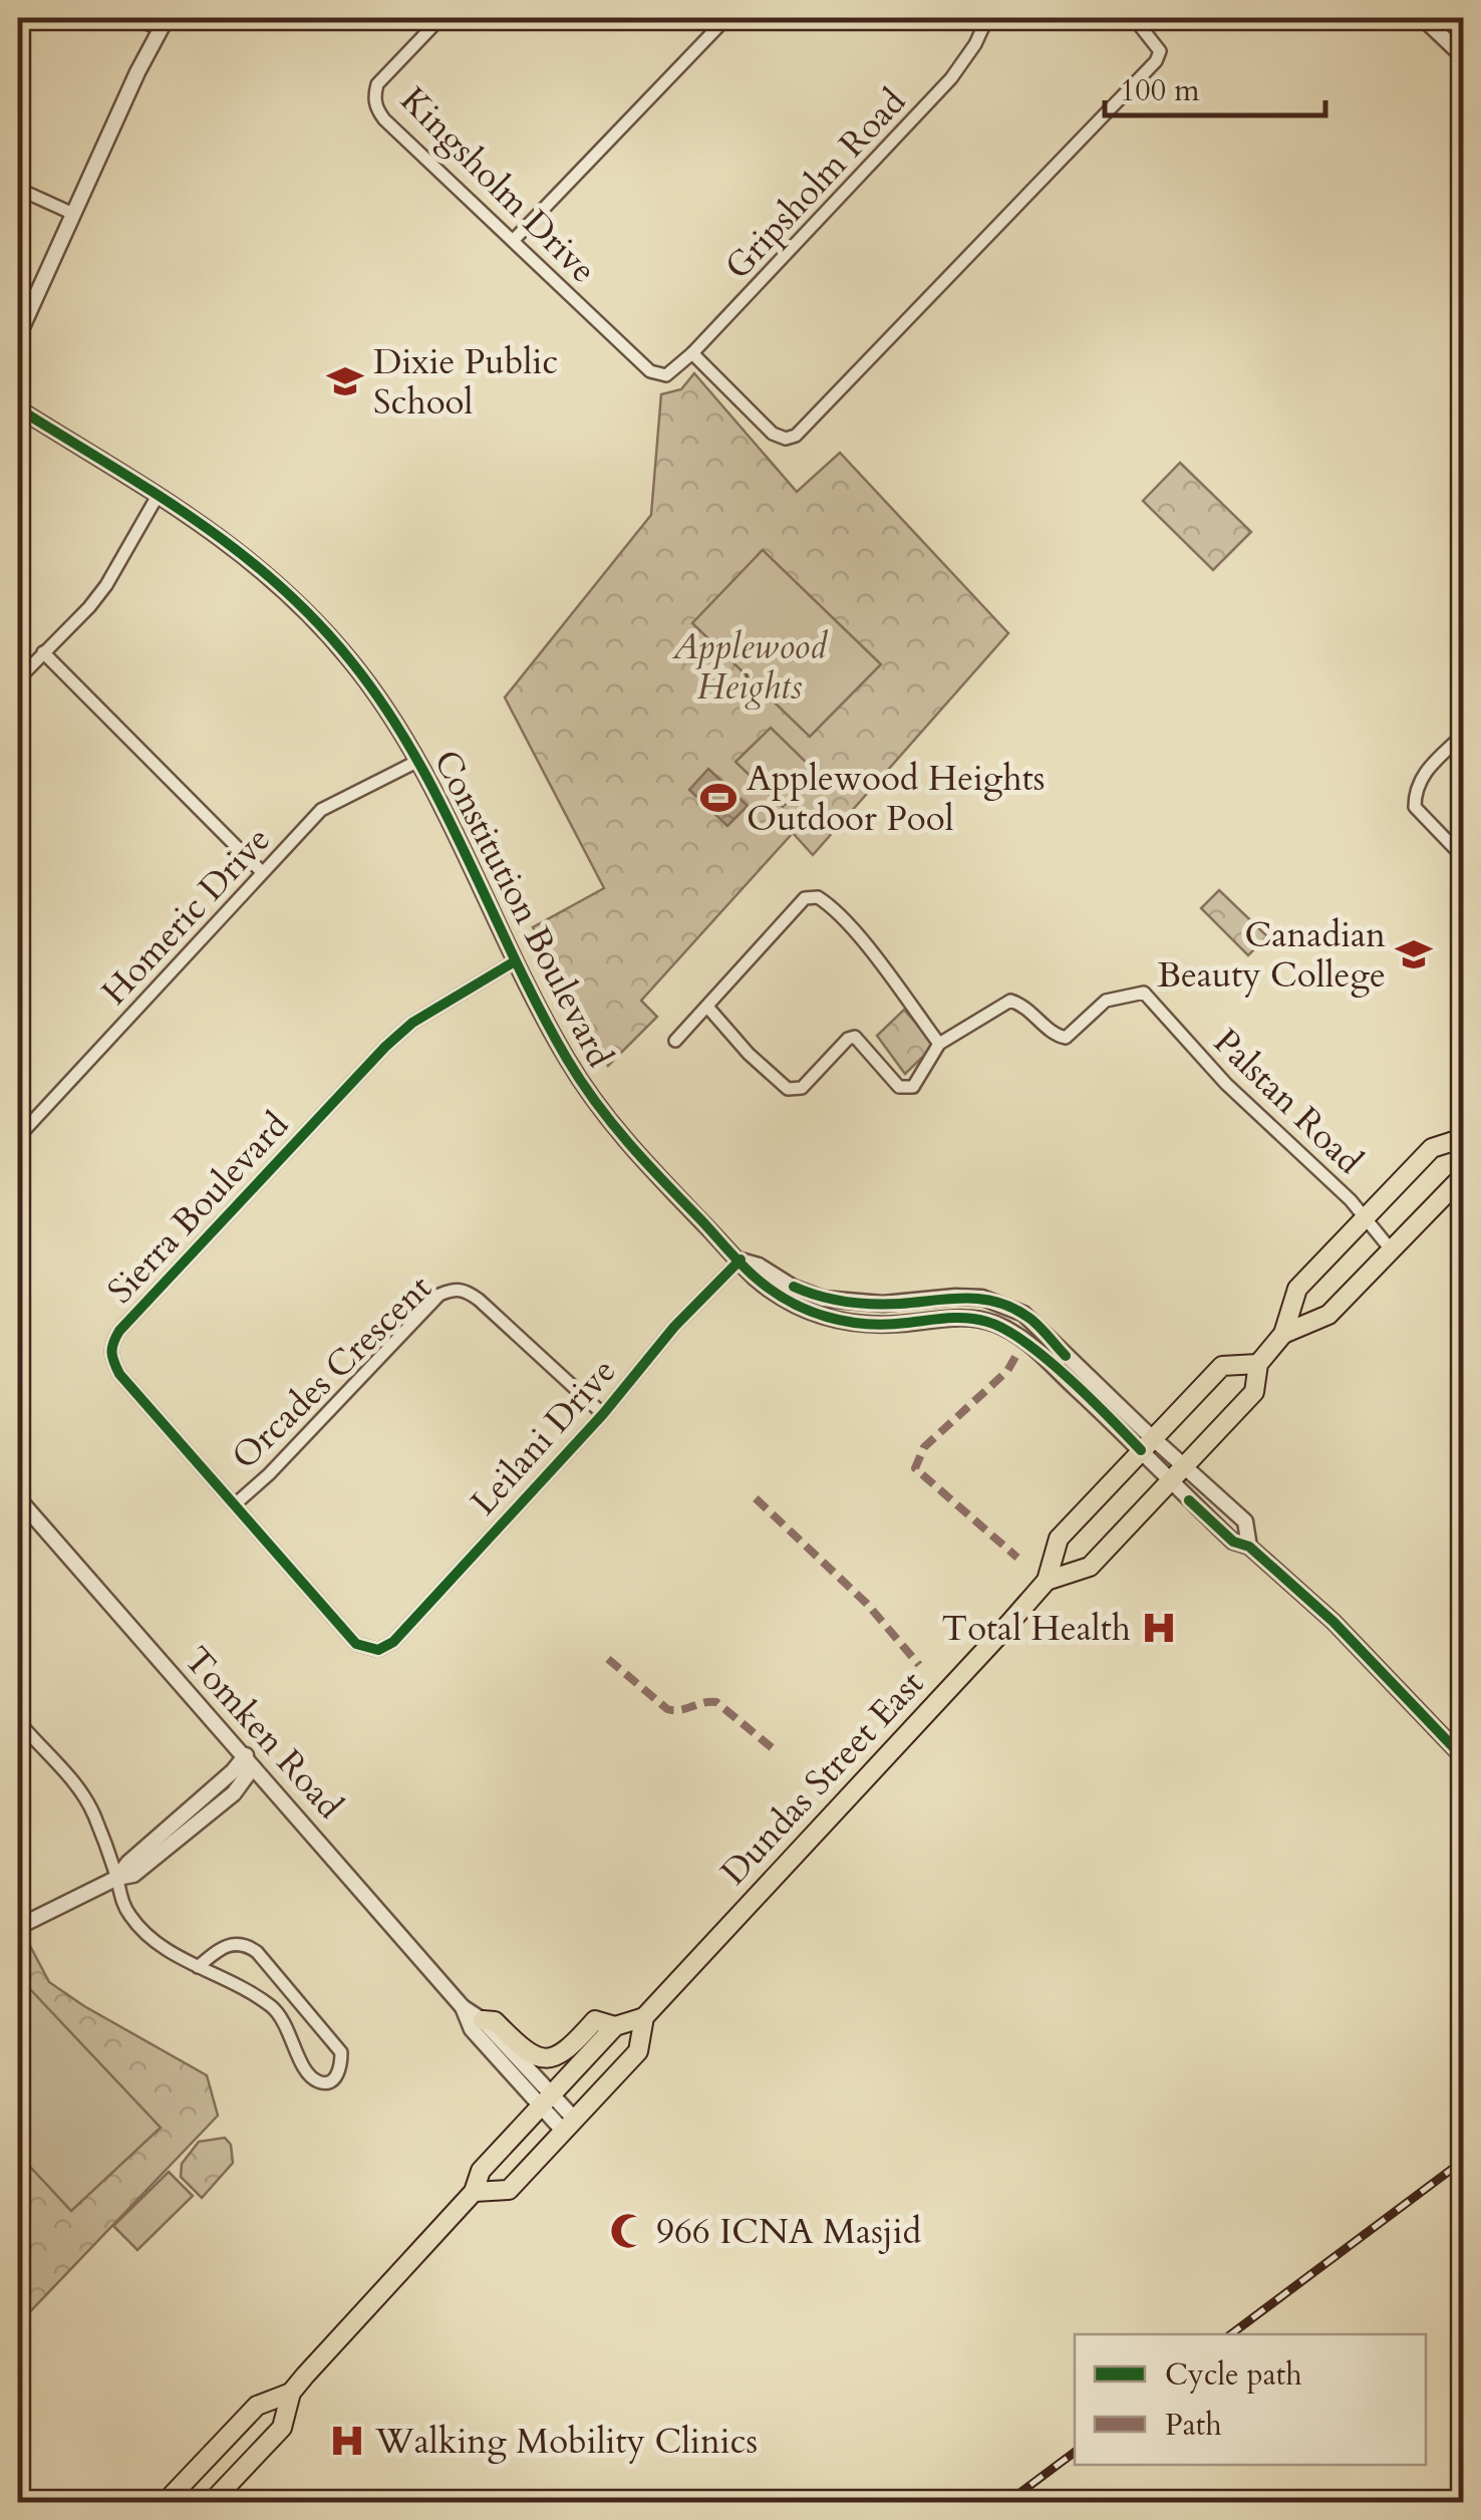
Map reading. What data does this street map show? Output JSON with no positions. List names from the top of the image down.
{
  "streets": {
    "main road": ["Dundas Street East"],
    "street": [
      "Gripsholm Road",
      "Kingsholm Drive",
      "Constitution Boulevard",
      "Homeric Drive",
      "Palstan Road",
      "Sierra Boulevard",
      "Orcades Crescent",
      "Leilani Drive",
      "Tomken Road"
    ]
  },
  "crossings": [
    ["Gripsholm Road", "Kingsholm Drive"],
    ["Constitution Boulevard", "Homeric Drive"],
    ["Constitution Boulevard", "Sierra Boulevard"],
    ["Constitution Boulevard", "Leilani Drive"],
    ["Constitution Boulevard", "Dundas Street East"],
    ["Palstan Road", "Dundas Street East"],
    ["Sierra Boulevard", "Orcades Crescent"],
    ["Sierra Boulevard", "Leilani Drive"],
    ["Orcades Crescent", "Leilani Drive"],
    ["Tomken Road", "Dundas Street East"]
  ],
  "parks": ["Applewood Heights"],
  "places": {
    "school or university": ["Dixie Public School", "Canadian Beauty College"],
    "sports": ["Applewood Heights Outdoor Pool"],
    "hospital": ["Total Health", "Walking Mobility Clinics"],
    "mosque": ["966 ICNA Masjid"]
  },
  "legend": ["Cycle path", "Path"],
  "scale_bar": "100 m"
}
